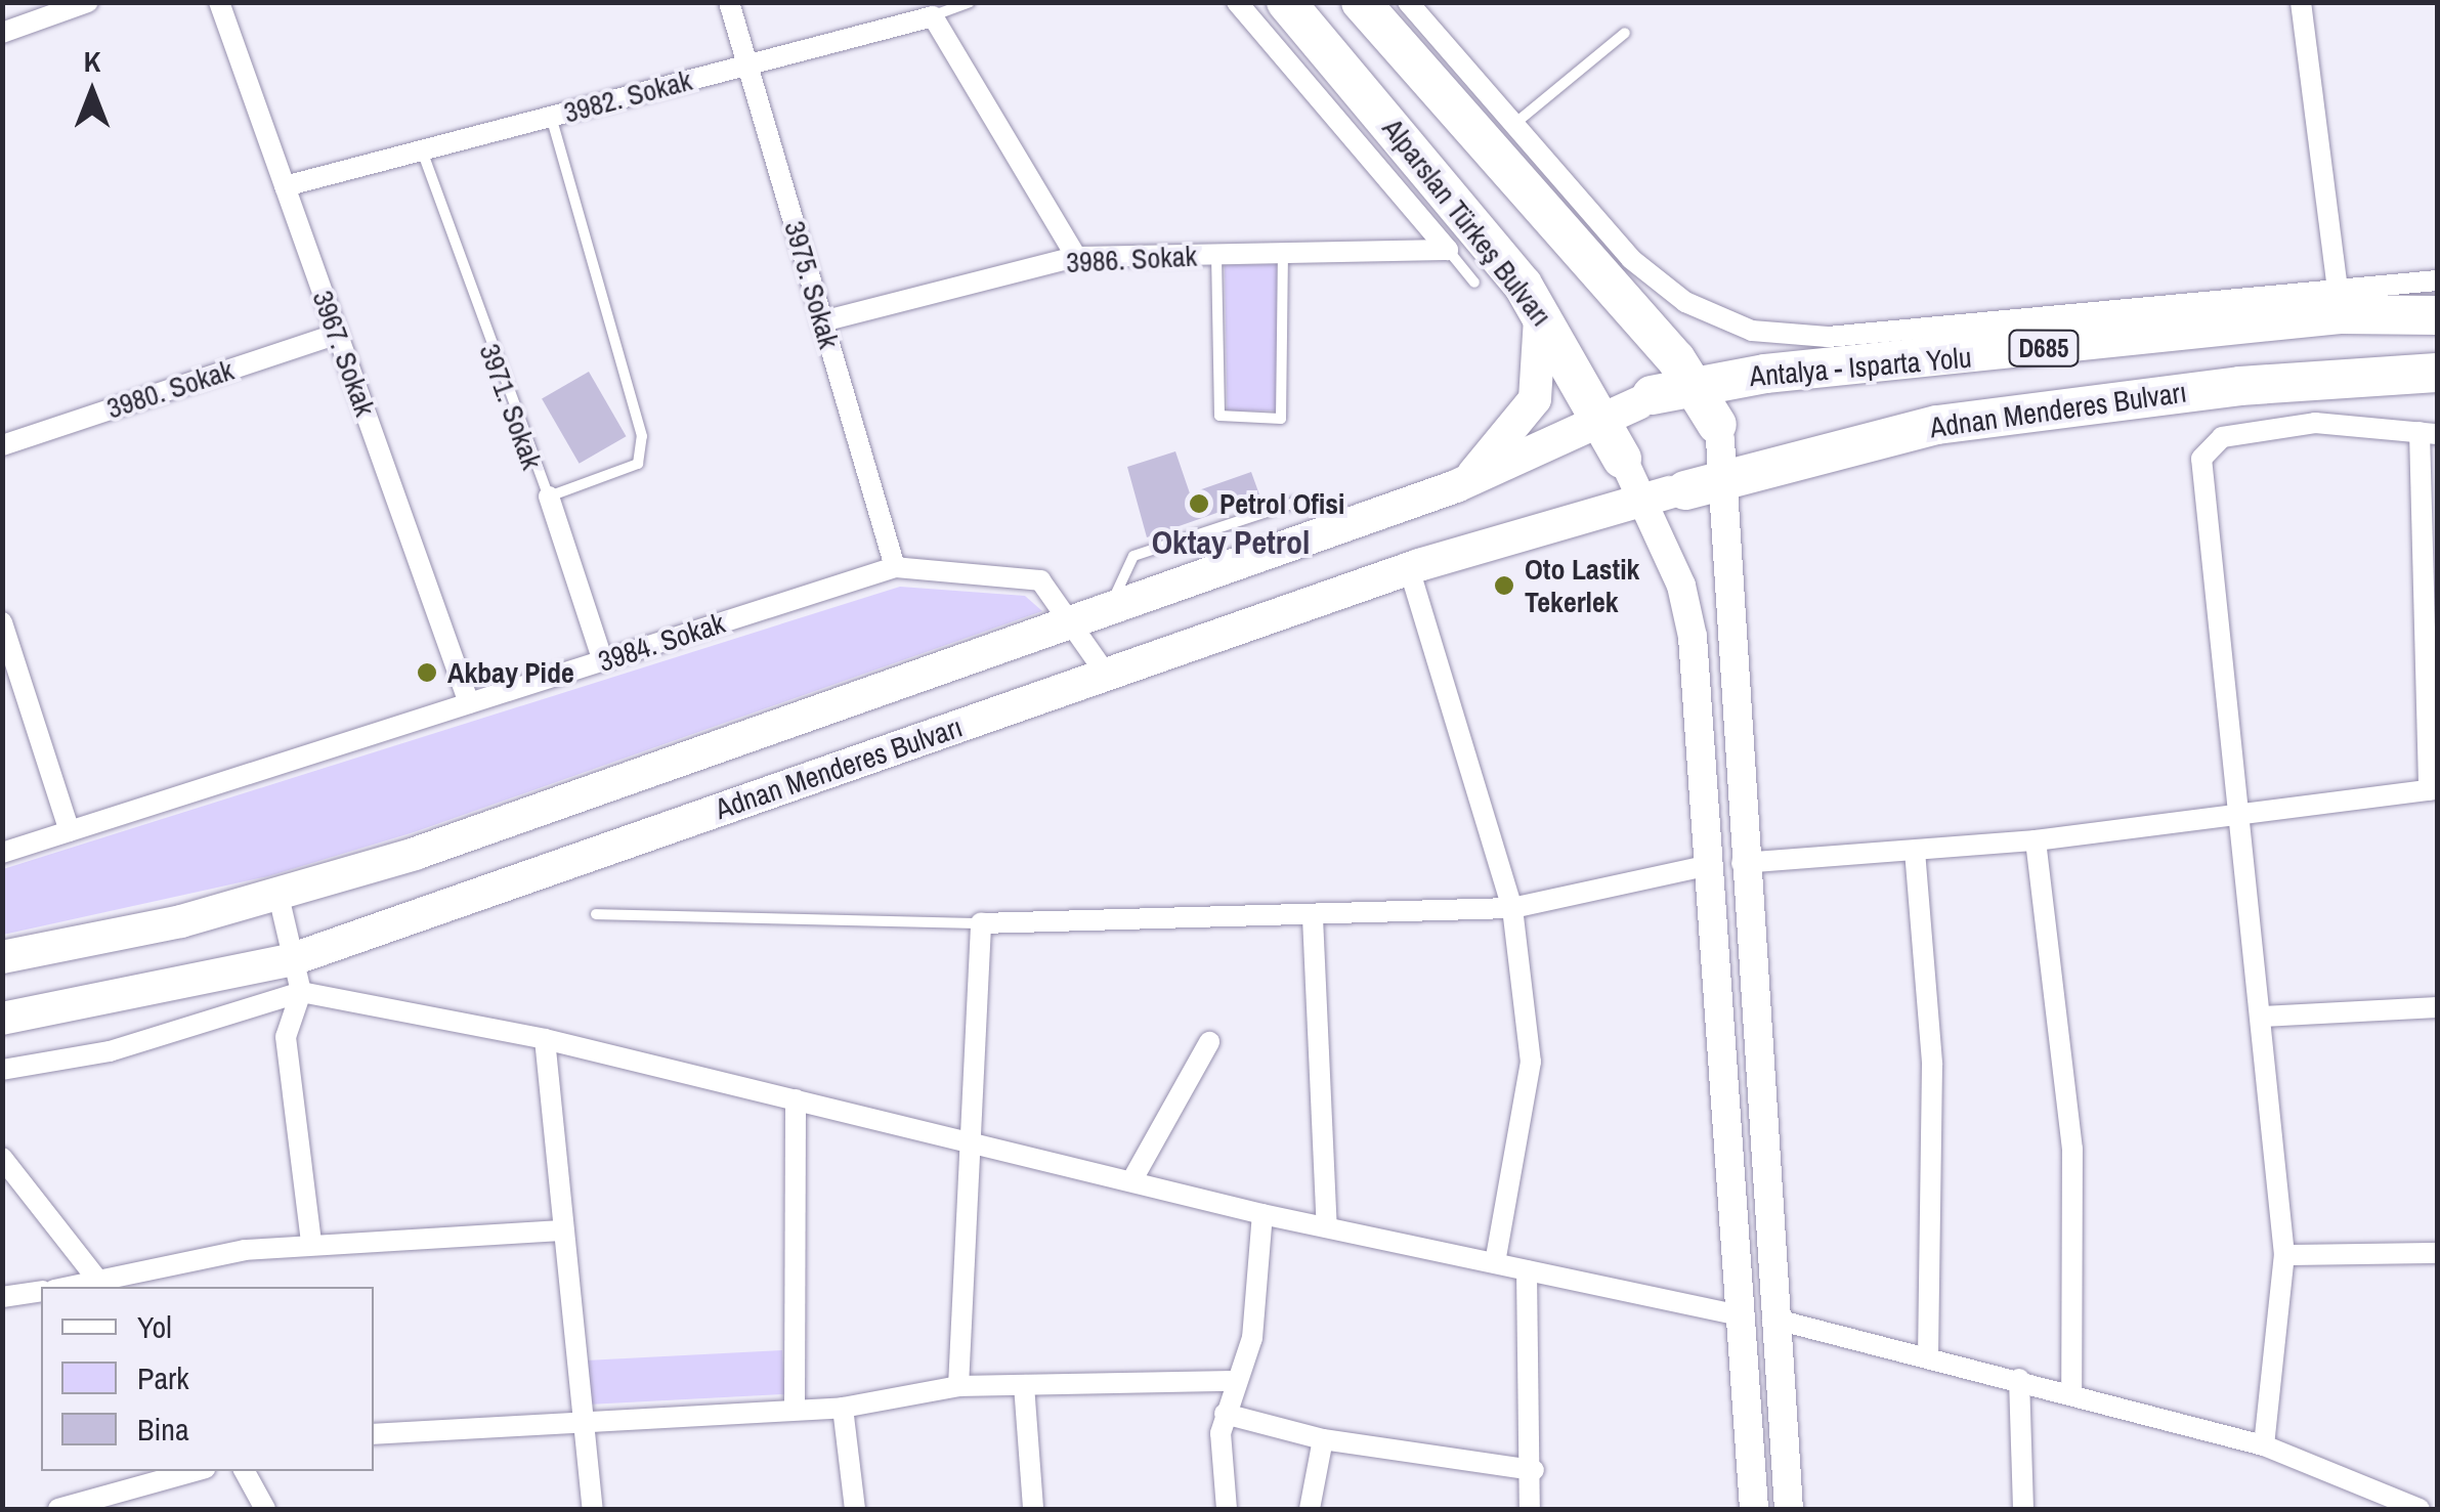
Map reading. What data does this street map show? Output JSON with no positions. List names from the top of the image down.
{
  "streets": {
    "highway": [
      "Alparslan Türkeş Bulvarı",
      "D685",
      "Antalya - Isparta Yolu",
      "Adnan Menderes Bulvarı"
    ],
    "street": [
      "3982. Sokak",
      "3986. Sokak",
      "3975. Sokak",
      "3967. Sokak",
      "3980. Sokak",
      "3971. Sokak",
      "3984. Sokak"
    ]
  },
  "crossings": [
    ["3982. Sokak", "3975. Sokak"],
    ["3982. Sokak", "3967. Sokak"],
    ["3982. Sokak", "3971. Sokak"],
    ["Alparslan Türkeş Bulvarı", "Antalya - Isparta Yolu"],
    ["Alparslan Türkeş Bulvarı", "Adnan Menderes Bulvarı"],
    ["3986. Sokak", "3975. Sokak"],
    ["3975. Sokak", "3984. Sokak"],
    ["3967. Sokak", "3980. Sokak"],
    ["3967. Sokak", "3984. Sokak"],
    ["Antalya - Isparta Yolu", "Adnan Menderes Bulvarı"],
    ["3971. Sokak", "3984. Sokak"],
    ["Adnan Menderes Bulvarı", "3984. Sokak"]
  ],
  "districts": ["Oktay Petrol"],
  "places": ["Petrol Ofisi", "Oto Lastik Tekerlek", "Akbay Pide"],
  "legend": ["Yol", "Park", "Bina"],
  "north": "top"
}
